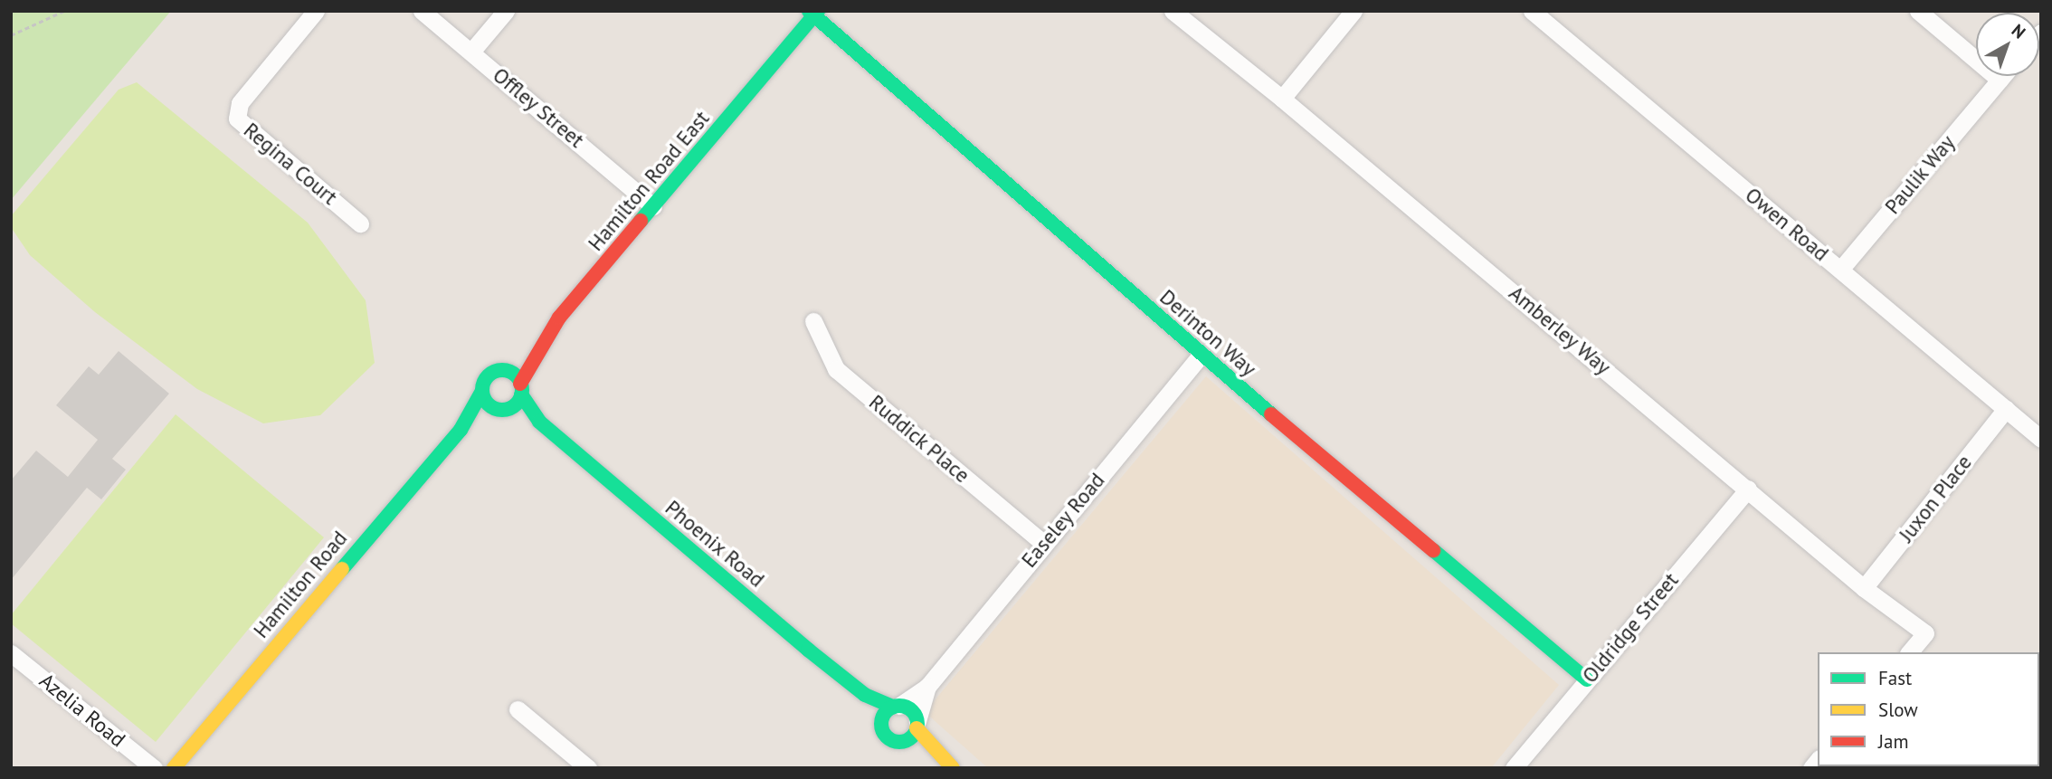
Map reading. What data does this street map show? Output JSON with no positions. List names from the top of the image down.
{
  "streets": {
    "street": [
      "Offley Street",
      "Regina Court",
      "Paulik Way",
      "Hamilton Road East",
      "Owen Road",
      "Amberley Way",
      "Derinton Way",
      "Ruddick Place",
      "Juxon Place",
      "Easeley Road",
      "Phoenix Road",
      "Hamilton Road",
      "Oldridge Street",
      "Azelia Road"
    ]
  },
  "crossings": [
    ["Offley Street", "Hamilton Road East"],
    ["Paulik Way", "Owen Road"],
    ["Hamilton Road East", "Derinton Way"],
    ["Hamilton Road East", "Phoenix Road"],
    ["Hamilton Road East", "Hamilton Road"],
    ["Owen Road", "Juxon Place"],
    ["Amberley Way", "Juxon Place"],
    ["Amberley Way", "Oldridge Street"],
    ["Derinton Way", "Easeley Road"],
    ["Derinton Way", "Oldridge Street"],
    ["Ruddick Place", "Easeley Road"],
    ["Easeley Road", "Phoenix Road"],
    ["Phoenix Road", "Hamilton Road"]
  ],
  "legend": ["Fast", "Slow", "Jam"],
  "north": "top right"
}
